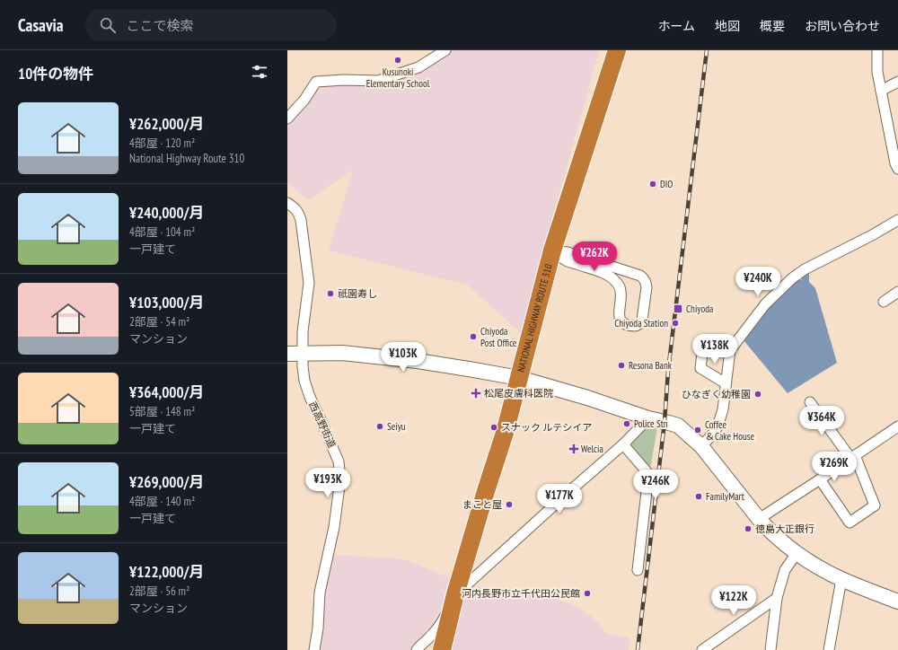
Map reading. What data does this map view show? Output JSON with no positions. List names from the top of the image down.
{
  "streets": {
    "highway": ["NATIONAL HIGHWAY ROUTE 310"],
    "street": ["西高野街道"]
  },
  "places": {
    "other": [
      "Kusunoki Elementary School",
      "DIO",
      "祇園寿し",
      "Chiyoda Station",
      "Chiyoda Post Office",
      "Resona Bank",
      "ひなぎく幼稚園",
      "Police Stn",
      "Seiyu",
      "スナック ルテシイア",
      "Coffee ＆Cake House",
      "FamilyMart",
      "まこと屋",
      "徳島大正銀行",
      "河内長野市立千代田公民館"
    ],
    "transit": ["Chiyoda"],
    "health": ["松尾皮膚科医院", "Welcia"]
  },
  "page": {
    "header": "Casavia",
    "search": "ここで検索",
    "nav": [
      "ホーム",
      "地図",
      "概要",
      "お問い合わせ"
    ],
    "heading": "10件の物件",
    "list": [
      {
        "name": "¥262,000/月",
        "note": "4部屋 · 120 m² · National Highway Route 310"
      },
      {
        "name": "¥240,000/月",
        "note": "4部屋 · 104 m² · 一戸建て"
      },
      {
        "name": "¥103,000/月",
        "note": "2部屋 · 54 m² · マンション"
      },
      {
        "name": "¥364,000/月",
        "note": "5部屋 · 148 m² · 一戸建て"
      },
      {
        "name": "¥269,000/月",
        "note": "4部屋 · 140 m² · 一戸建て"
      },
      {
        "name": "¥122,000/月",
        "note": "2部屋 · 56 m² · マンション"
      }
    ],
    "price": [
      "¥262K",
      "¥240K",
      "¥138K",
      "¥103K",
      "¥364K",
      "¥269K",
      "¥193K",
      "¥246K",
      "¥177K",
      "¥122K"
    ]
  }
}
